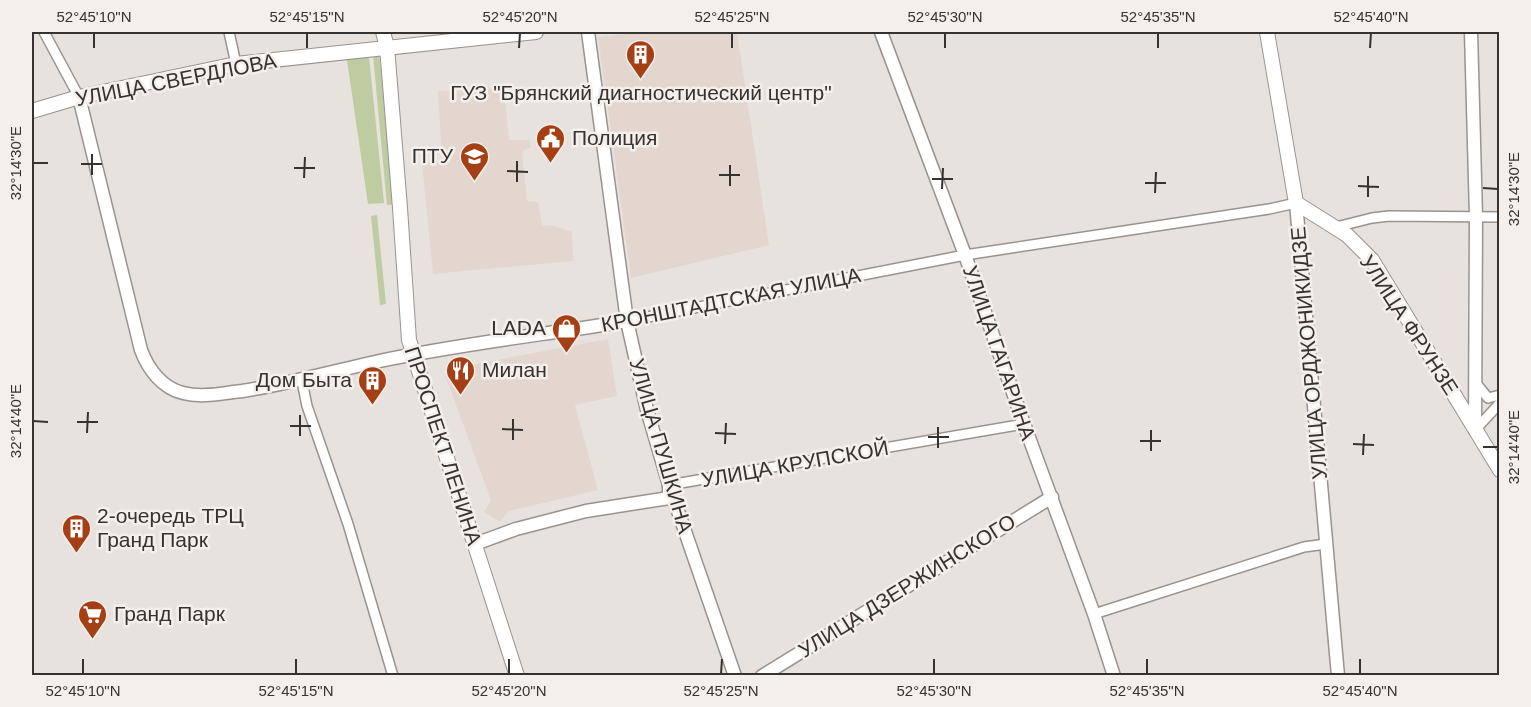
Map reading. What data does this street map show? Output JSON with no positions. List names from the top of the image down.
{
  "streets": {
    "main road": [
      "УЛИЦА СВЕРДЛОВА",
      "УЛИЦА ФРУНЗЕ",
      "УЛИЦА ОРДЖОНИКИДЗЕ",
      "ПРОСПЕКТ ЛЕНИНА"
    ],
    "street": [
      "КРОНШТАДТСКАЯ УЛИЦА",
      "УЛИЦА ГАГАРИНА",
      "УЛИЦА ПУШКИНА",
      "УЛИЦА КРУПСКОЙ",
      "УЛИЦА ДЗЕРЖИНСКОГО"
    ]
  },
  "crossings": [
    ["УЛИЦА СВЕРДЛОВА", "КРОНШТАДТСКАЯ УЛИЦА"],
    ["УЛИЦА СВЕРДЛОВА", "ПРОСПЕКТ ЛЕНИНА"],
    ["КРОНШТАДТСКАЯ УЛИЦА", "УЛИЦА ФРУНЗЕ"],
    ["КРОНШТАДТСКАЯ УЛИЦА", "УЛИЦА ГАГАРИНА"],
    ["КРОНШТАДТСКАЯ УЛИЦА", "УЛИЦА ОРДЖОНИКИДЗЕ"],
    ["КРОНШТАДТСКАЯ УЛИЦА", "ПРОСПЕКТ ЛЕНИНА"],
    ["КРОНШТАДТСКАЯ УЛИЦА", "УЛИЦА ПУШКИНА"],
    ["УЛИЦА ФРУНЗЕ", "УЛИЦА ОРДЖОНИКИДЗЕ"],
    ["УЛИЦА ГАГАРИНА", "УЛИЦА КРУПСКОЙ"],
    ["УЛИЦА ГАГАРИНА", "УЛИЦА ДЗЕРЖИНСКОГО"],
    ["ПРОСПЕКТ ЛЕНИНА", "УЛИЦА КРУПСКОЙ"],
    ["УЛИЦА ПУШКИНА", "УЛИЦА КРУПСКОЙ"]
  ],
  "places": {
    "building": ["ГУЗ \"Брянский диагностический центр\"", "Дом Быта", "2-очередь ТРЦ Гранд Парк"],
    "public building": ["Полиция"],
    "school or university": ["ПТУ"],
    "shop": ["LADA"],
    "restaurant": ["Милан"],
    "supermarket": ["Гранд Парк"]
  },
  "coordinates": [
    "52°45'10\"N",
    "52°45'15\"N",
    "52°45'20\"N",
    "52°45'25\"N",
    "52°45'30\"N",
    "52°45'35\"N",
    "52°45'40\"N",
    "32°14'30\"E",
    "32°14'40\"E"
  ]
}
